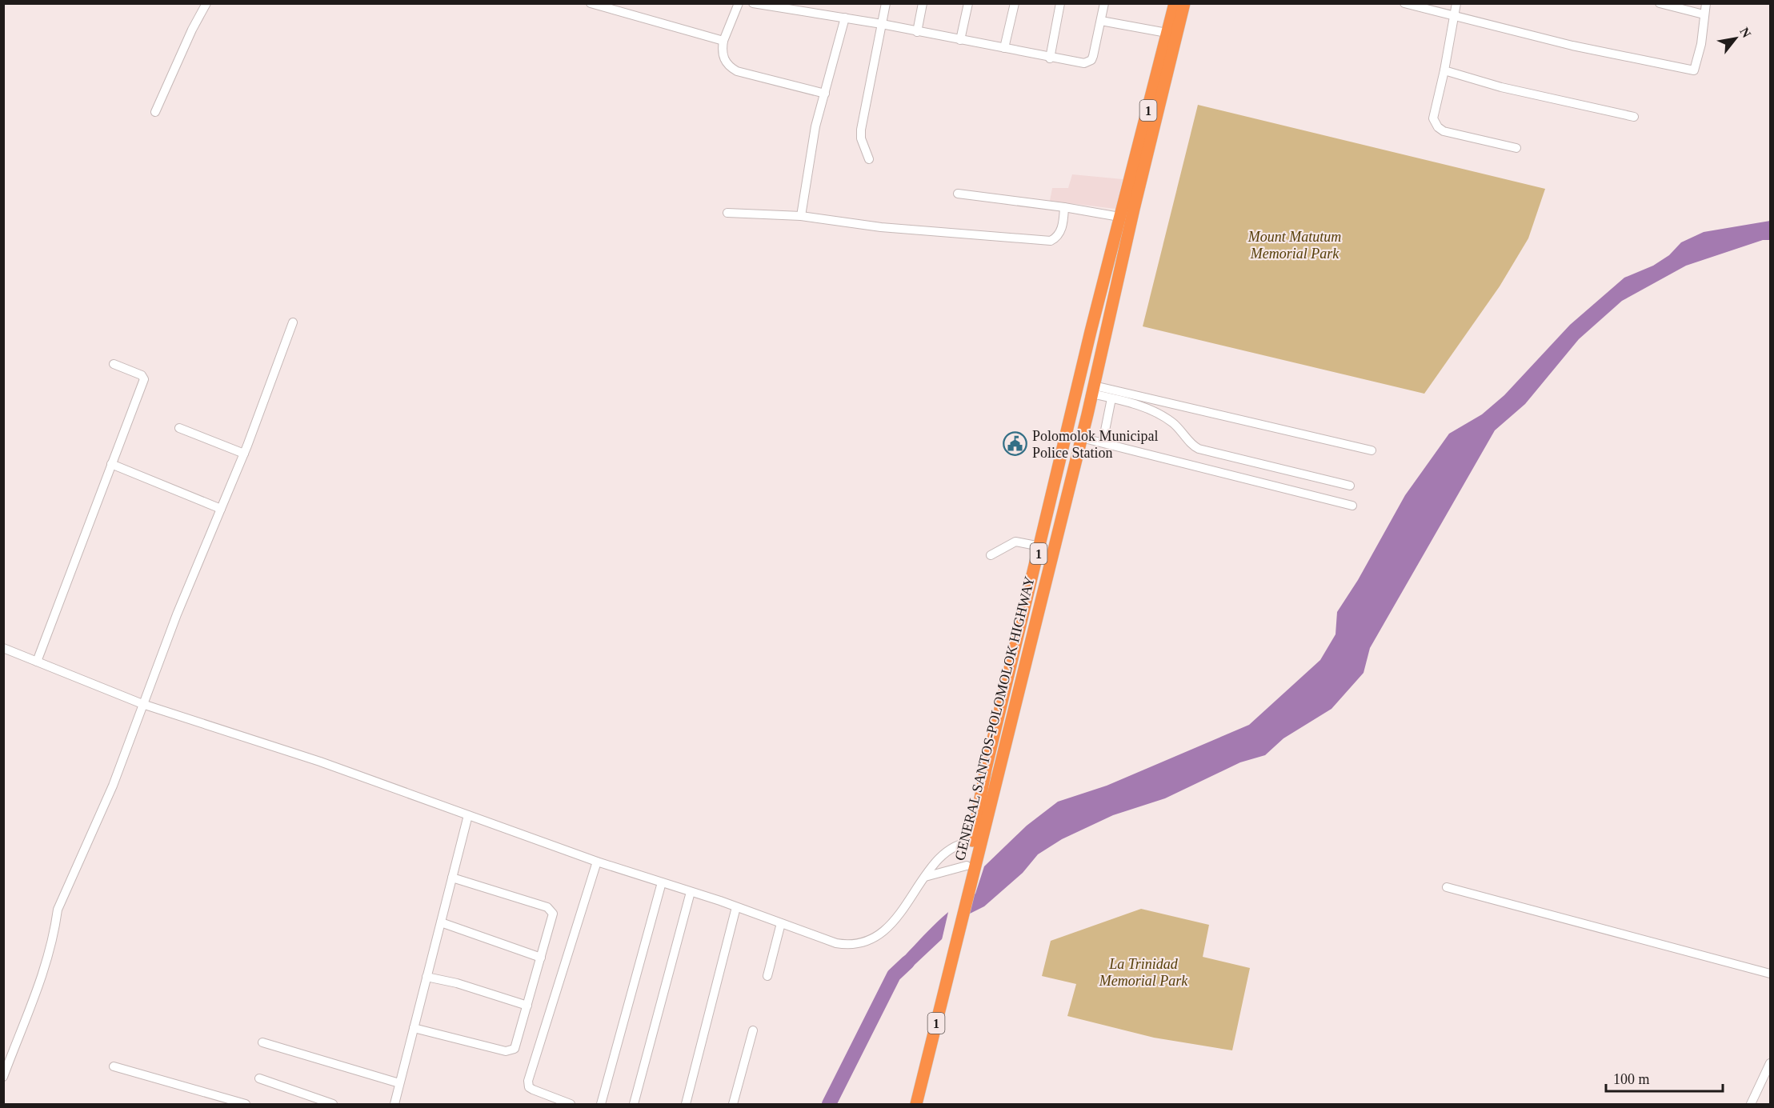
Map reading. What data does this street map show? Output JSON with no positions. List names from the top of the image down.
{
  "streets": {
    "highway": ["1", "GENERAL SANTOS-POLOMOLOK HIGHWAY"]
  },
  "crossings": [
    ["1", "GENERAL SANTOS-POLOMOLOK HIGHWAY"]
  ],
  "parks": ["Mount Matutum Memorial Park", "La Trinidad Memorial Park"],
  "places": {
    "public building": ["Polomolok Municipal Police Station"]
  },
  "scale_bar": "100 m",
  "north": "top right"
}
